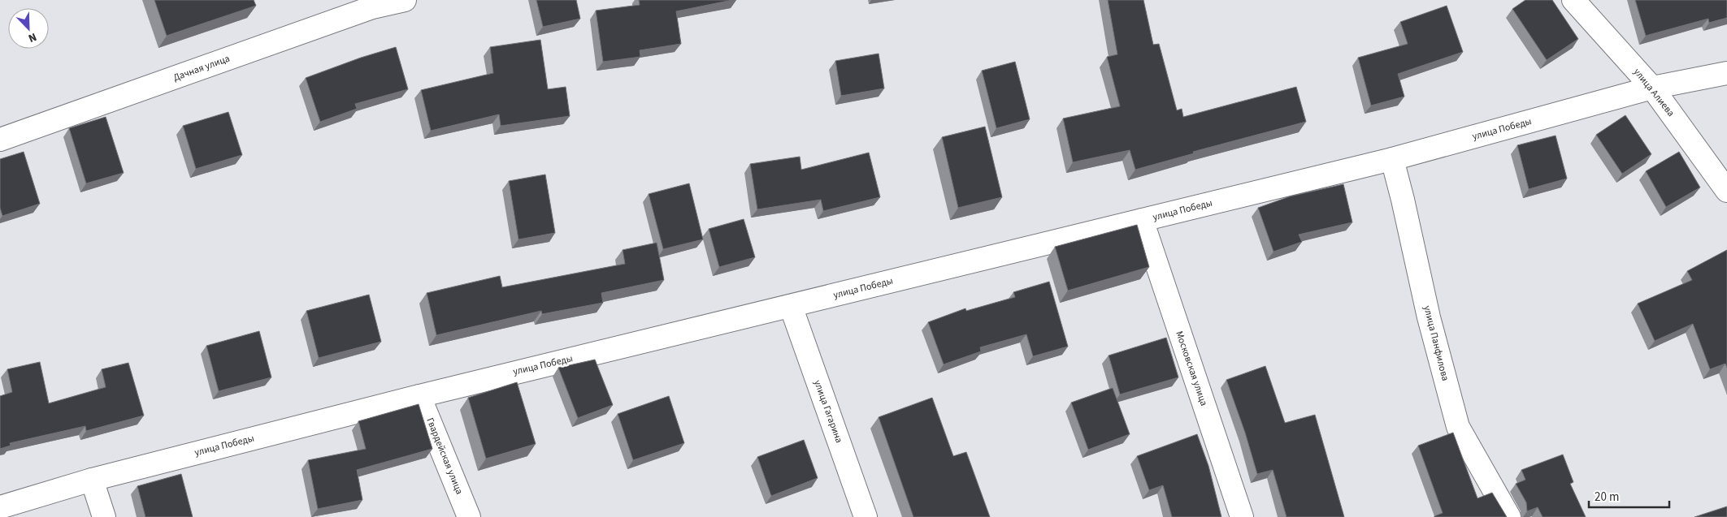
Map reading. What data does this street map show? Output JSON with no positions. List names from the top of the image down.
{
  "streets": {
    "street": [
      "Дачная улица",
      "улица Алиева",
      "улица Победы",
      "улица Панфилова",
      "Московская улица",
      "улица Гагарина",
      "Гвардейская улица"
    ]
  },
  "crossings": [
    ["улица Алиева", "улица Победы"],
    ["улица Победы", "улица Панфилова"],
    ["улица Победы", "Московская улица"],
    ["улица Победы", "улица Гагарина"],
    ["улица Победы", "Гвардейская улица"]
  ],
  "scale_bar": "20 m",
  "north": "bottom right"
}
